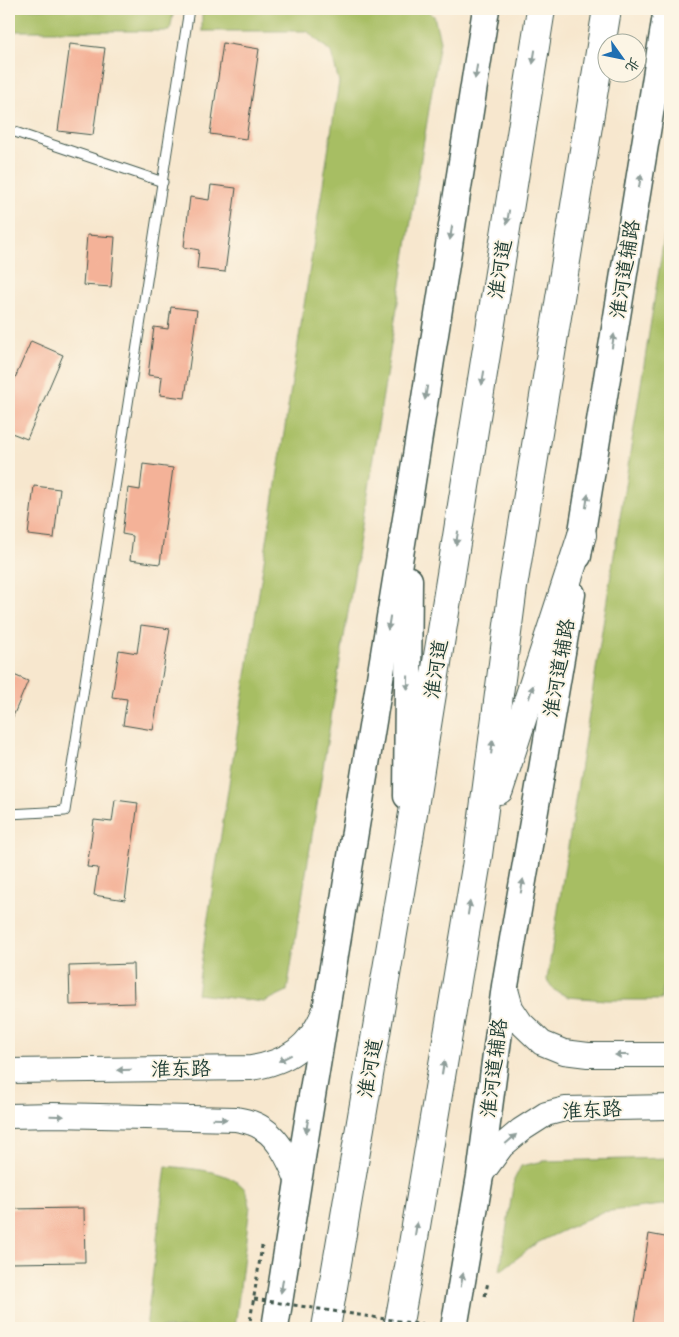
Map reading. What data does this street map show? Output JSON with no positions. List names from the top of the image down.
{
  "streets": {
    "highway": ["淮河道"],
    "main road": ["淮河道辅路", "淮东路"]
  },
  "crossings": [
    ["淮河道辅路", "淮东路"]
  ],
  "north": "bottom right"
}
